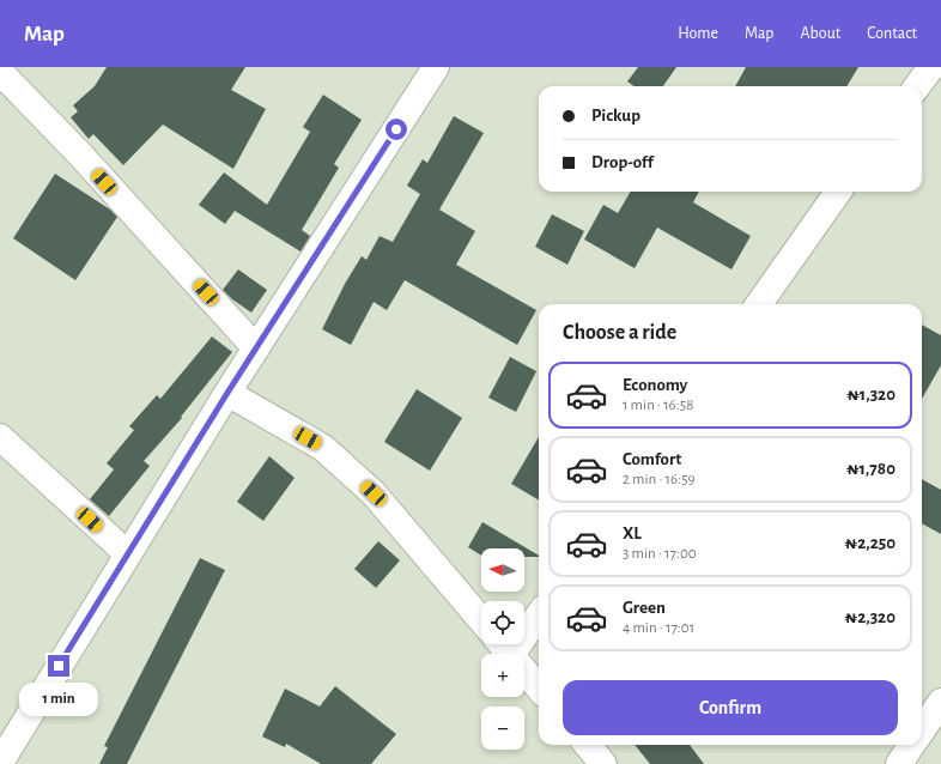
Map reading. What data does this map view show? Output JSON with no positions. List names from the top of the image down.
{
  "north": "left",
  "page": {
    "header": "Map",
    "nav": [
      "Home",
      "Map",
      "About",
      "Contact"
    ],
    "banner": ["Pickup", "Drop-off"],
    "heading": "Choose a ride",
    "list": [
      {
        "name": "Economy",
        "note": "1 min · 16:58",
        "value": "₦1,320"
      },
      {
        "name": "Comfort",
        "note": "2 min · 16:59",
        "value": "₦1,780"
      },
      {
        "name": "XL",
        "note": "3 min · 17:00",
        "value": "₦2,250"
      },
      {
        "name": "Green",
        "note": "4 min · 17:01",
        "value": "₦2,320"
      }
    ],
    "map_buttons": ["+", "−"],
    "buttons": "Confirm",
    "bubble": "1 min"
  }
}
